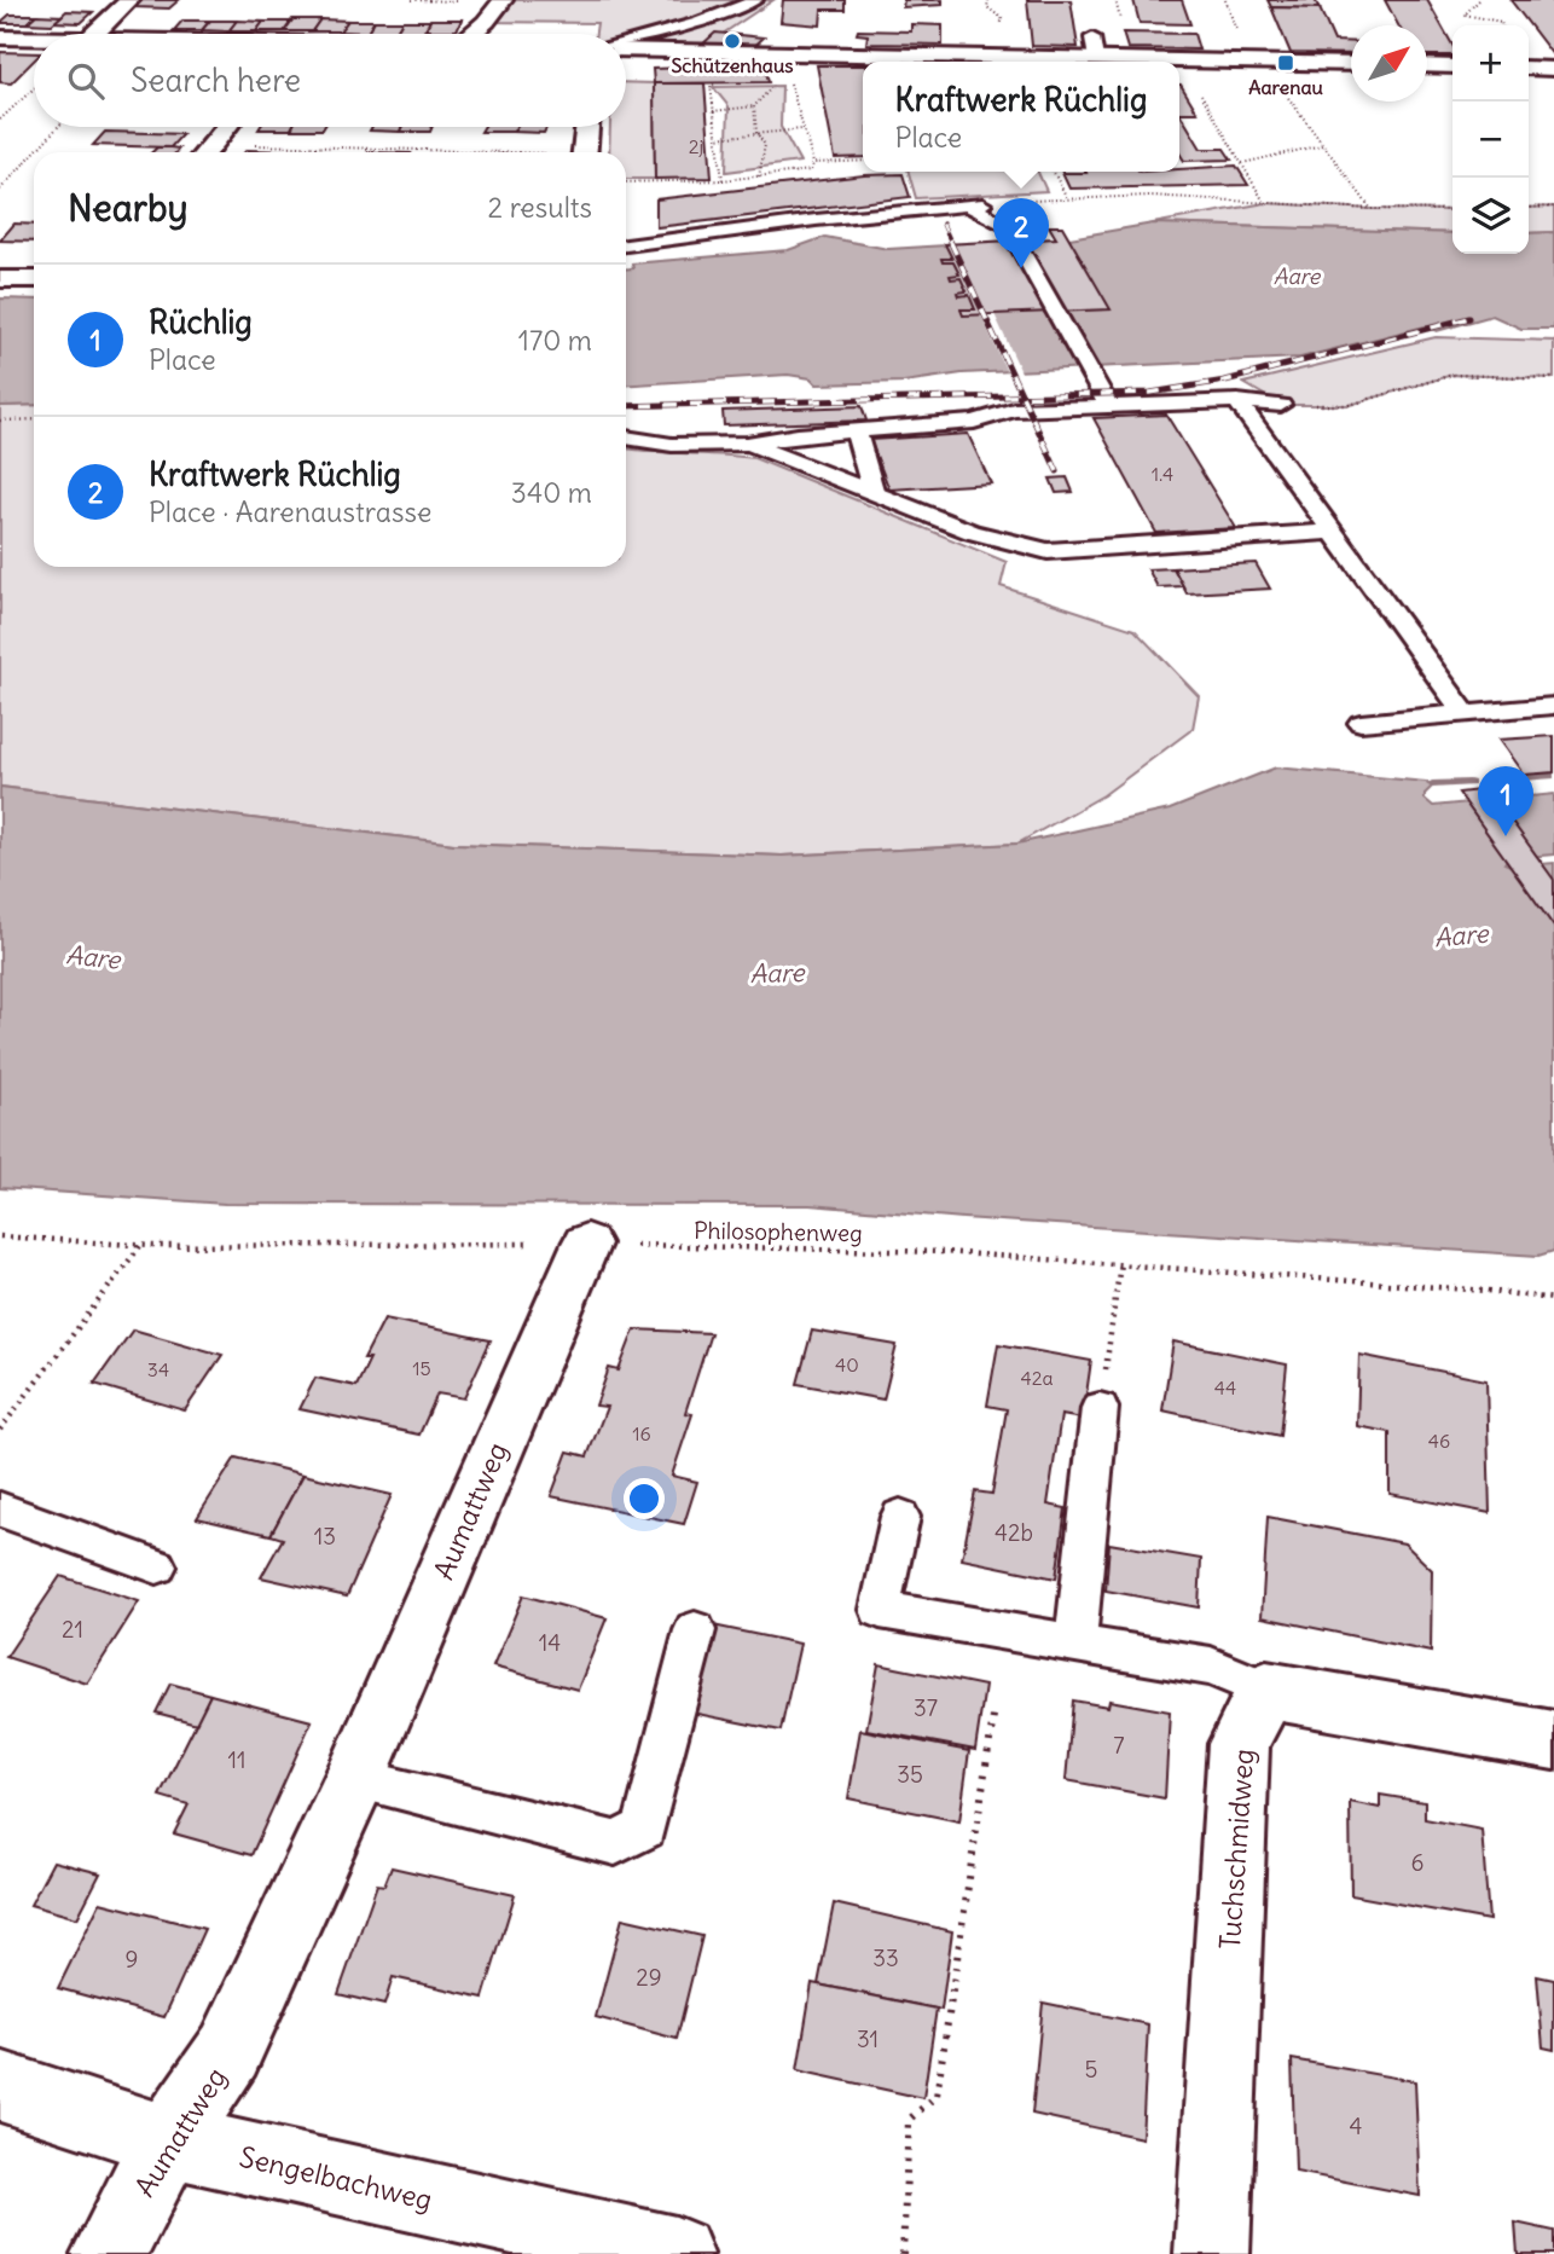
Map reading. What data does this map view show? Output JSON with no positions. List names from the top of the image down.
{
  "streets": {
    "street": ["Aumattweg", "Tuchschmidweg", "Sengelbachweg"],
    "path": ["Philosophenweg"]
  },
  "crossings": [
    ["Philosophenweg", "Aumattweg"],
    ["Aumattweg", "Sengelbachweg"]
  ],
  "water": ["Aare"],
  "places": {
    "other": ["Schützenhaus"],
    "transit": ["Aarenau"]
  },
  "house_numbers": [
    "2j",
    "1.4",
    "40",
    "15",
    "34",
    "42a",
    "44",
    "16",
    "46",
    "42b",
    "13",
    "21",
    "14",
    "37",
    "7",
    "11",
    "35",
    "6",
    "33",
    "9",
    "29",
    "31",
    "5",
    "4"
  ],
  "north": "top right",
  "page": {
    "map_buttons": ["+", "−"],
    "search": "Search here",
    "popup": ["Kraftwerk Rüchlig", "Place"],
    "heading": ["Nearby", "2 results"],
    "pins": ["2", "1"],
    "list": [
      {
        "mark": "1",
        "name": "Rüchlig",
        "note": "Place",
        "value": "170 m"
      },
      {
        "mark": "2",
        "name": "Kraftwerk Rüchlig",
        "note": "Place · Aarenaustrasse",
        "value": "340 m"
      }
    ]
  }
}
